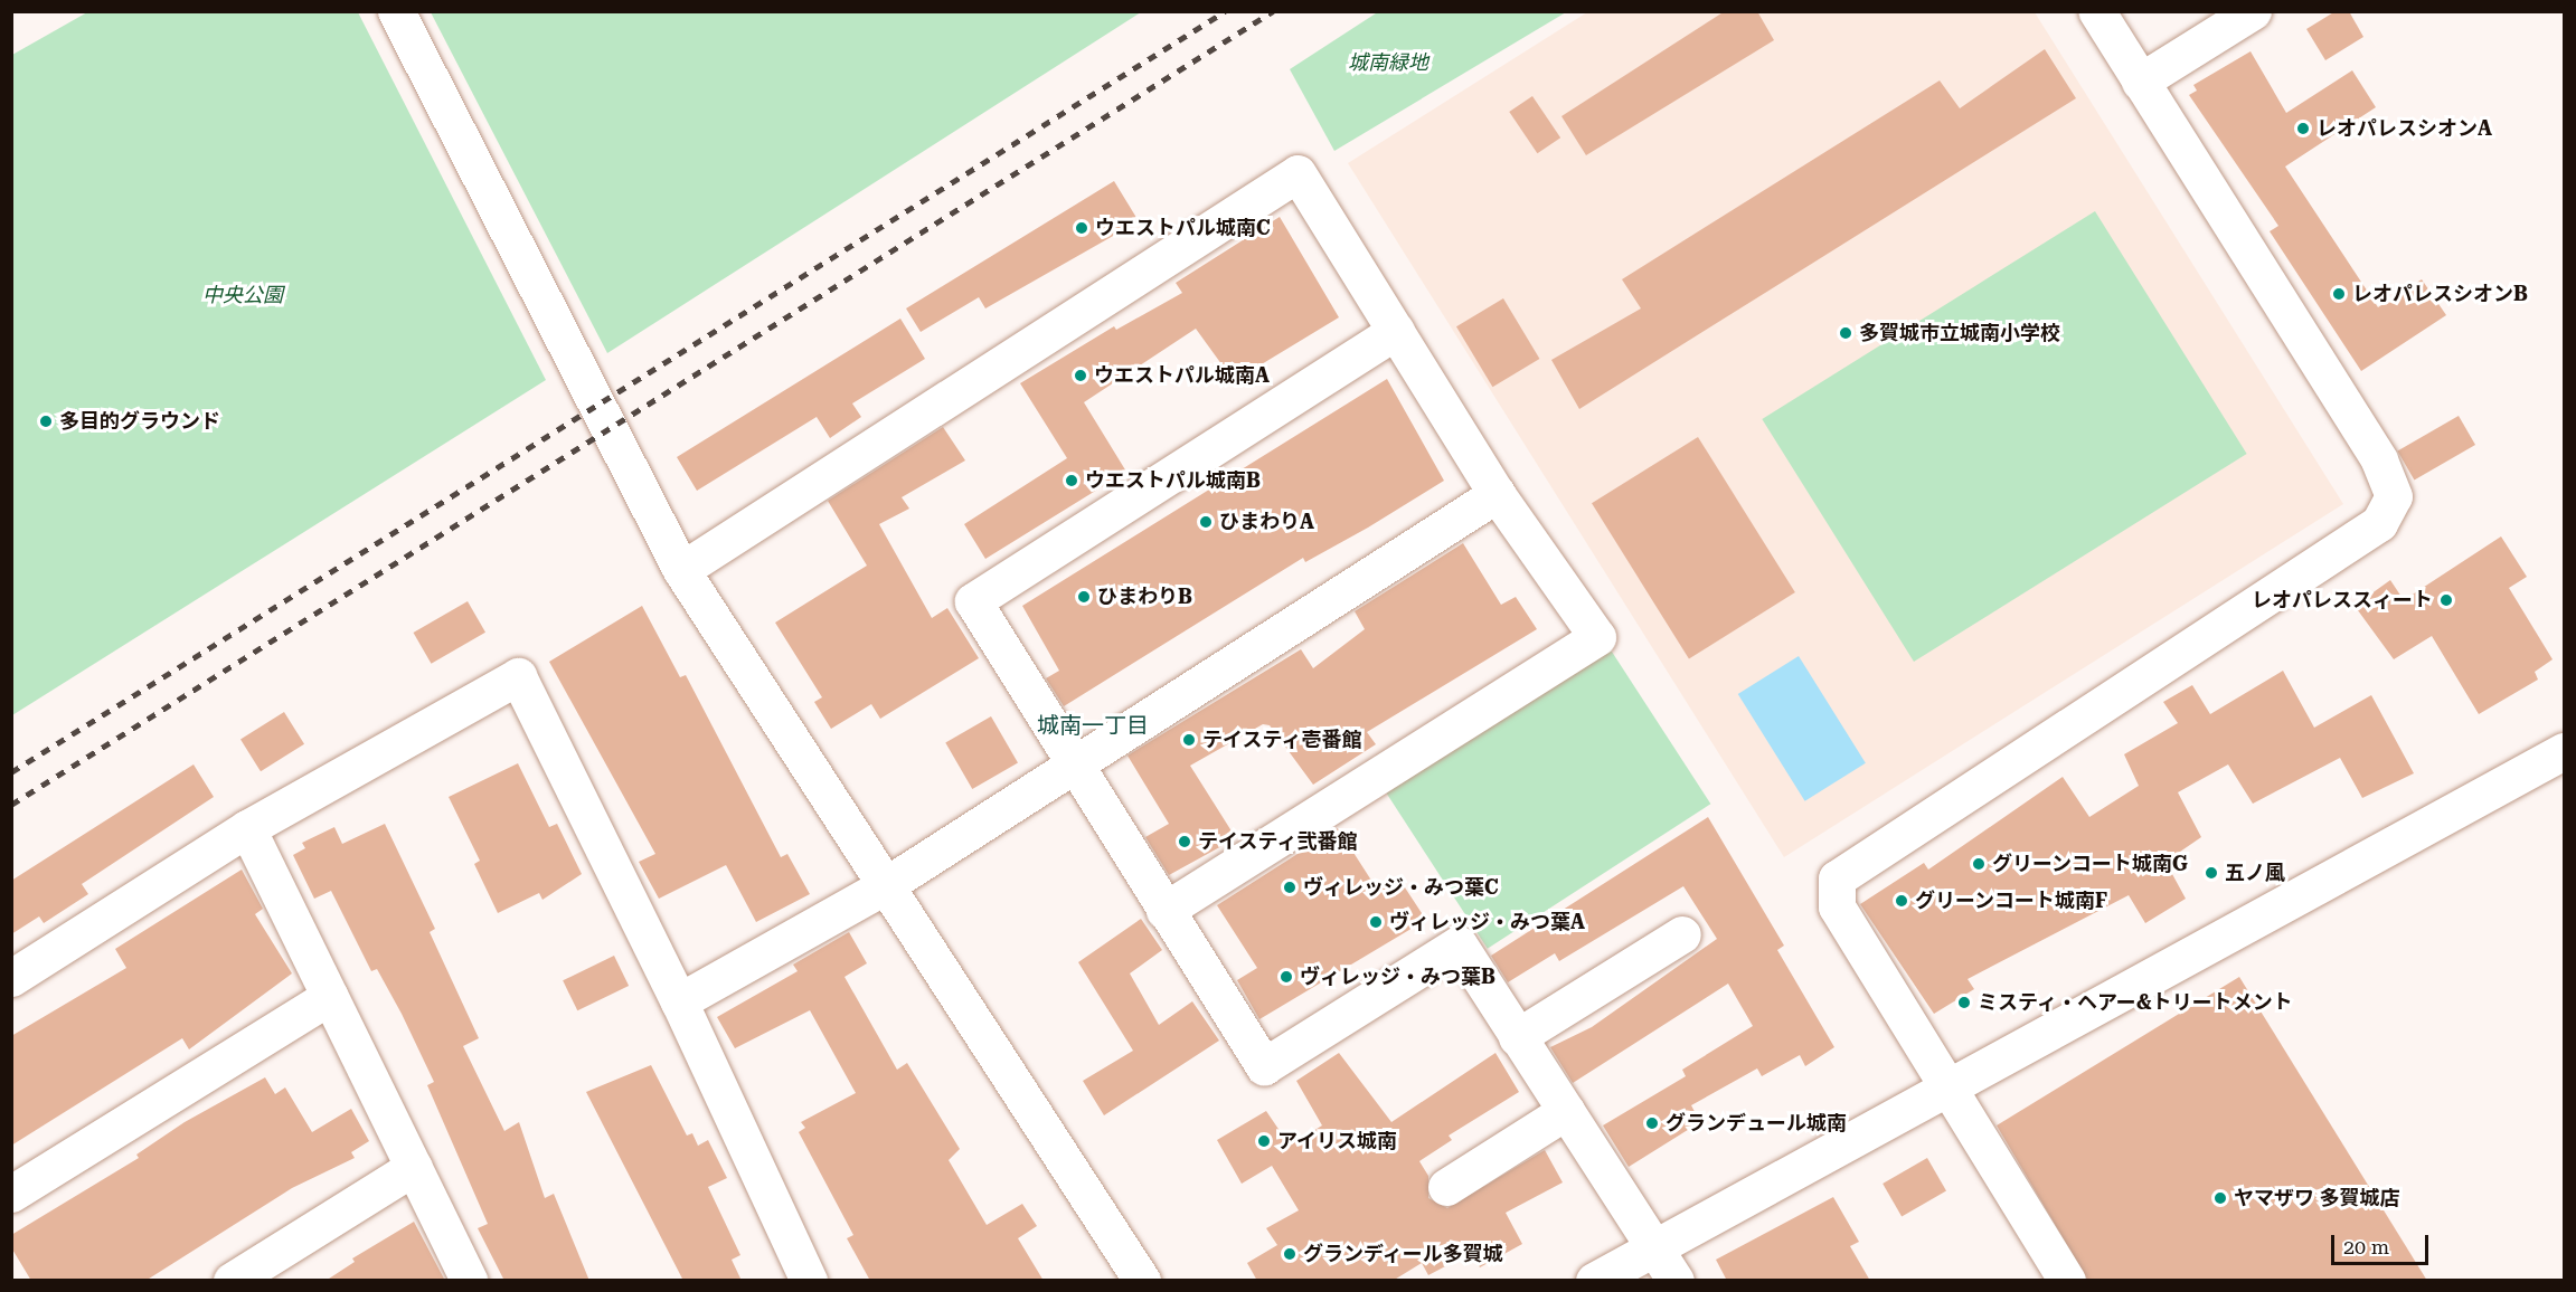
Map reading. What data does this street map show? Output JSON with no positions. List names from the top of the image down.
{
  "districts": ["城南一丁目"],
  "parks": ["城南緑地", "中央公園"],
  "places": [
    "レオパレスシオンA",
    "ウエストパル城南C",
    "レオパレスシオンB",
    "多賀城市立城南小学校",
    "ウエストパル城南A",
    "多目的グラウンド",
    "ウエストパル城南B",
    "ひまわりA",
    "ひまわりB",
    "レオパレススィート",
    "テイスティ壱番館",
    "テイスティ弐番館",
    "グリーンコート城南G",
    "五ノ風",
    "ヴィレッジ・みつ葉C",
    "グリーンコート城南F",
    "ヴィレッジ・みつ葉A",
    "ヴィレッジ・みつ葉B",
    "ミスティ・ヘアー&トリートメント",
    "グランデュール城南",
    "アイリス城南",
    "ヤマザワ 多賀城店",
    "グランディール多賀城"
  ],
  "scale_bar": "20 m"
}
